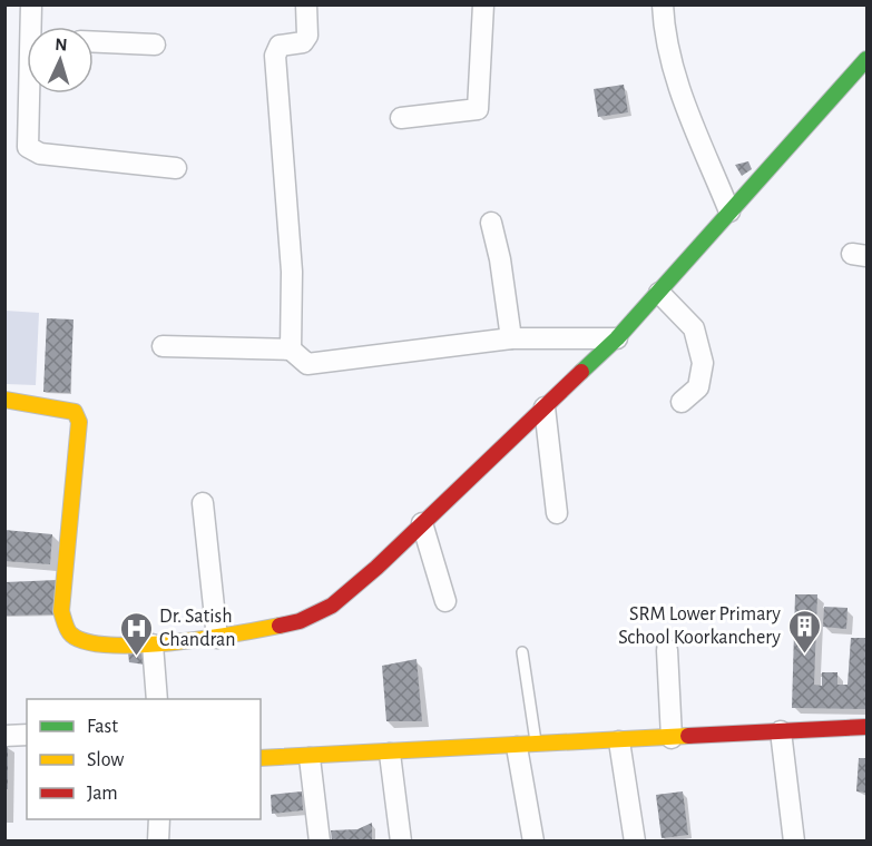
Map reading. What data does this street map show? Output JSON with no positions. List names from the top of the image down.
{
  "places": {
    "building": ["SRM Lower Primary School Koorkanchery"],
    "hospital": ["Dr. Satish Chandran"]
  },
  "legend": ["Fast", "Slow", "Jam"],
  "north": "top"
}
